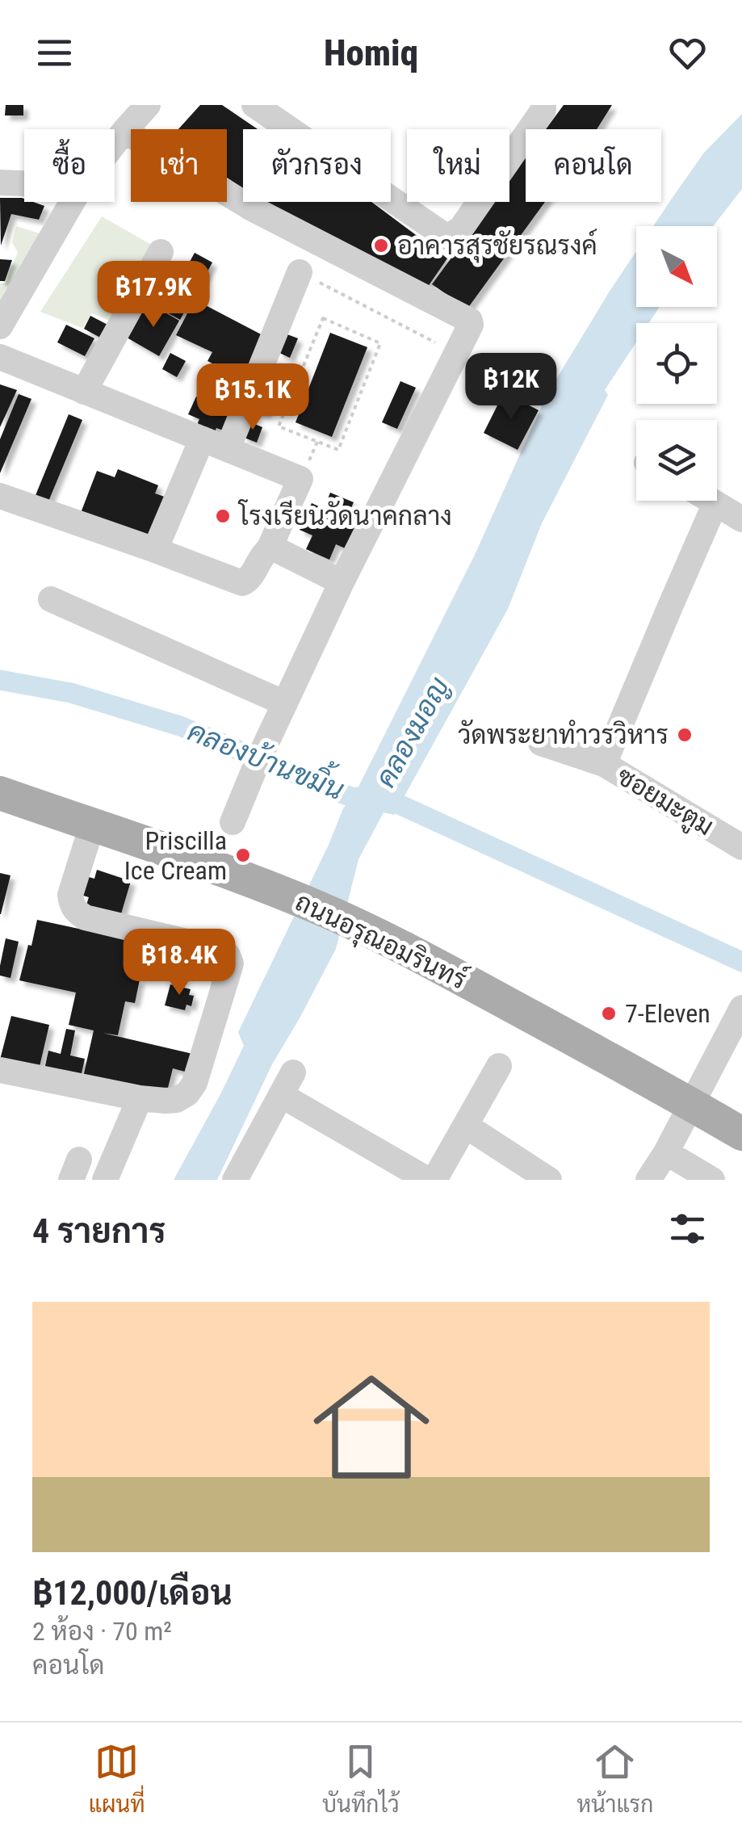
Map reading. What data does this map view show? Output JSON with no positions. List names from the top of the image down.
{
  "streets": {
    "main road": ["ถนนอรุณอมรินทร์"],
    "street": ["ซอยมะตูม"]
  },
  "water": ["คลองมอญ", "คลองบ้านขมิ้น"],
  "places": [
    "อาคารสุรชัยรณรงค์",
    "โรงเรียนวัดนาคกลาง",
    "วัดพระยาทําวรวิหาร",
    "Priscilla Ice Cream",
    "7-Eleven"
  ],
  "north": "bottom right",
  "page": {
    "header": "Homiq",
    "chip": [
      "ซื้อ",
      "เช่า",
      "ตัวกรอง",
      "ใหม่",
      "คอนโด"
    ],
    "price": [
      "฿17.9K",
      "฿12K",
      "฿15.1K",
      "฿18.4K"
    ],
    "heading": "4 รายการ",
    "list": [
      {
        "name": "฿12,000/เดือน",
        "note": "2 ห้อง · 70 m² · คอนโด"
      }
    ],
    "tabs": ["แผนที่", "บันทึกไว้", "หน้าแรก"]
  }
}
